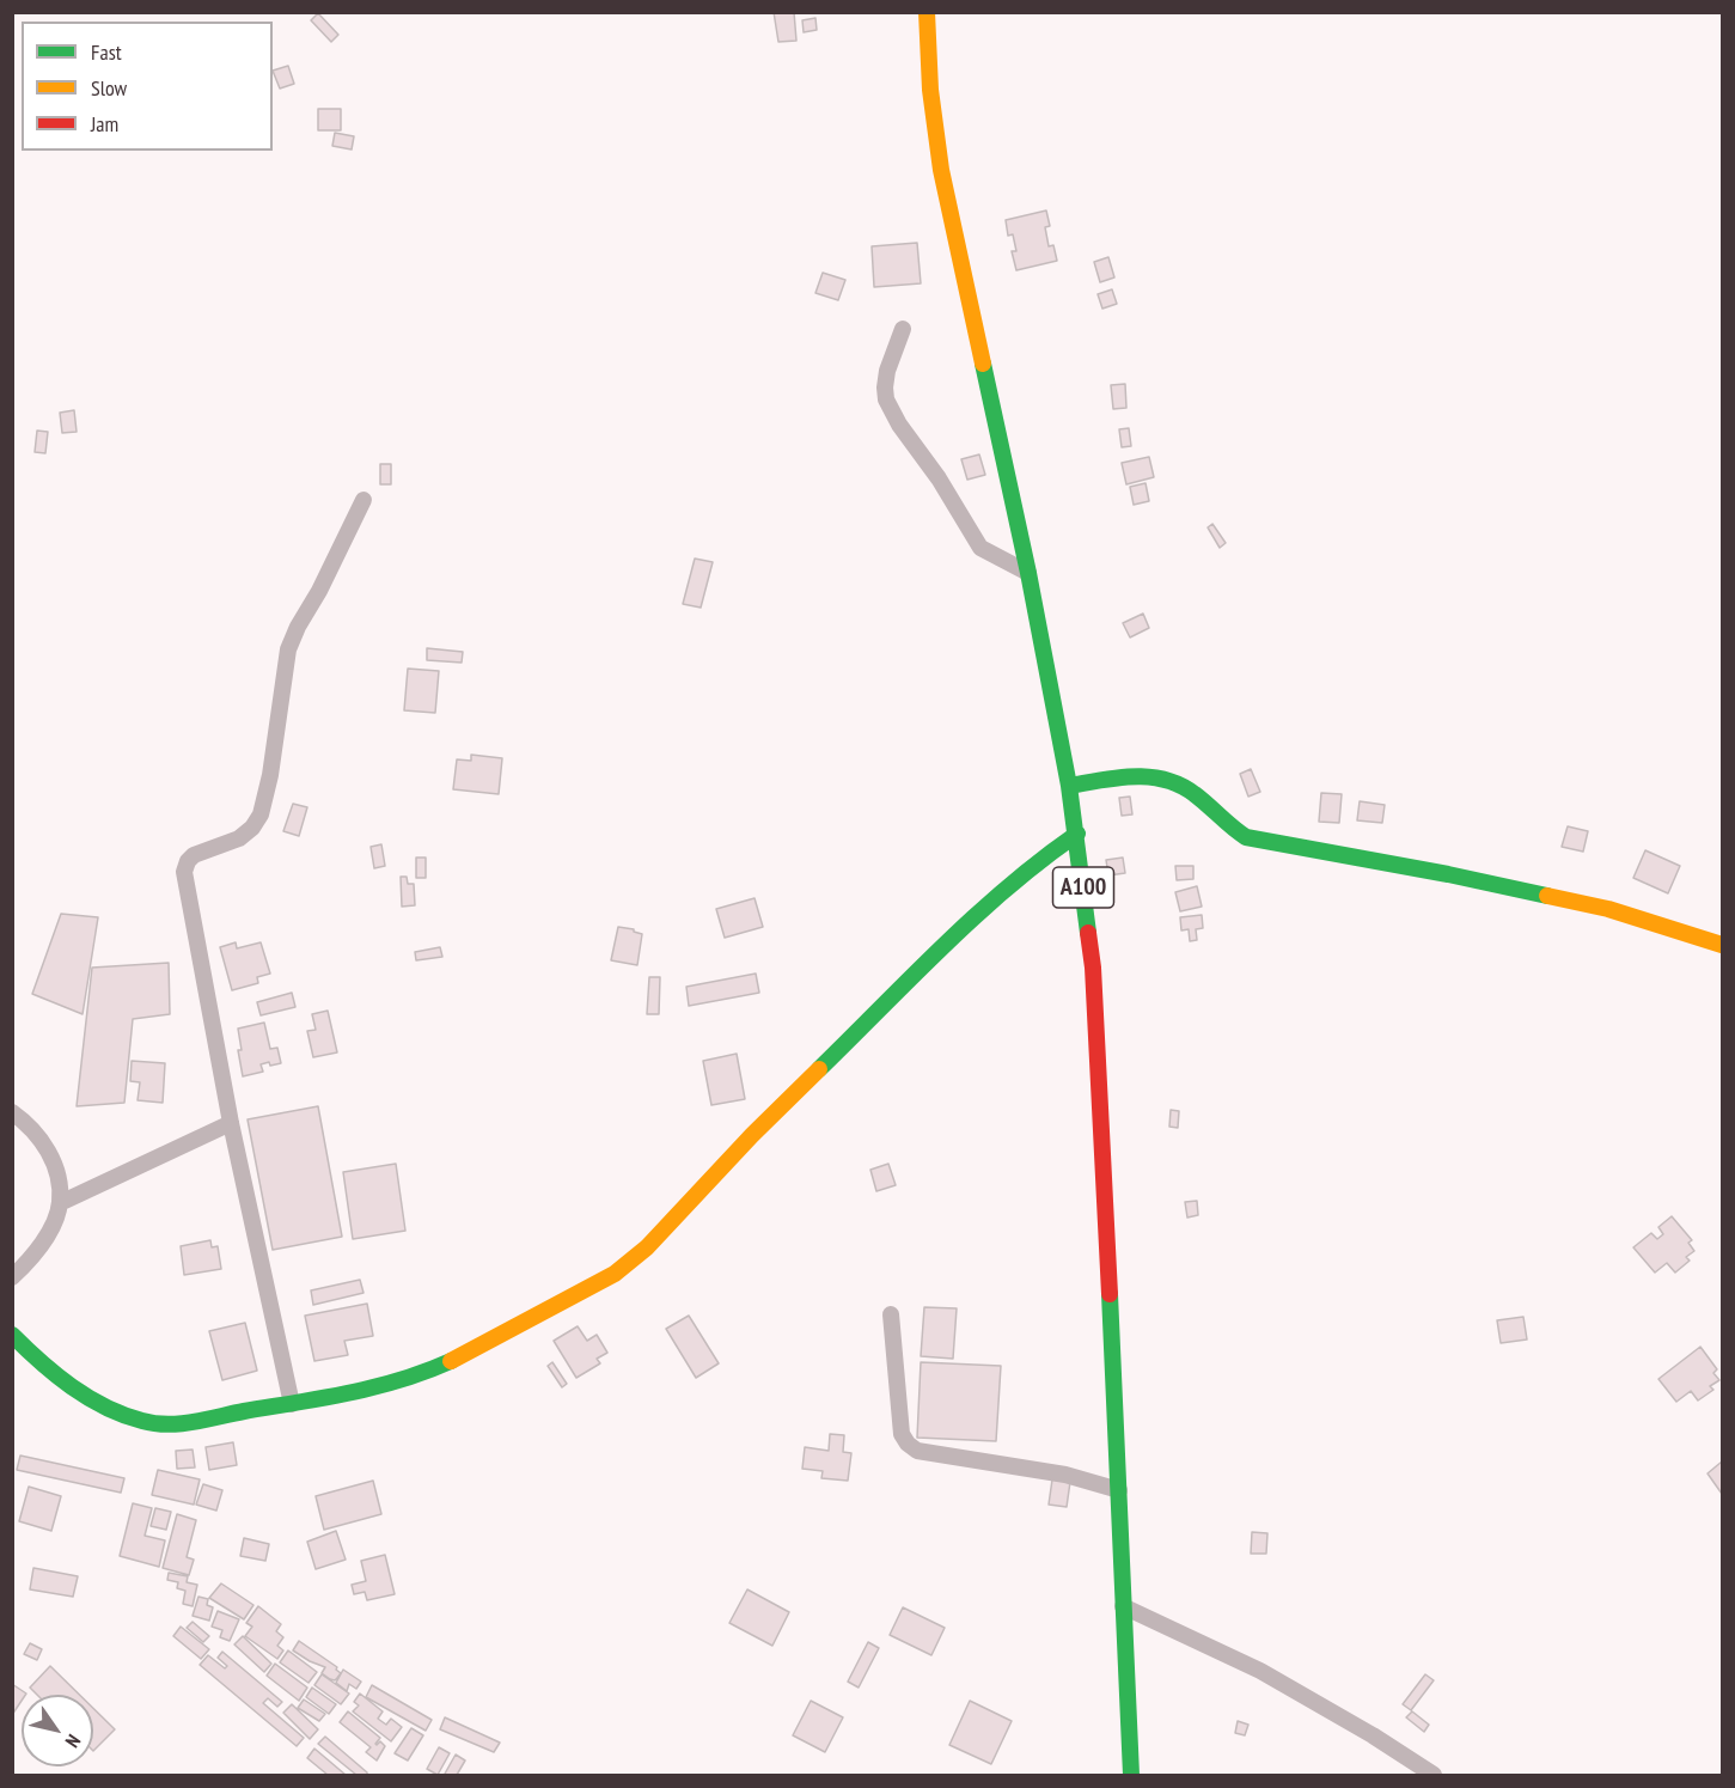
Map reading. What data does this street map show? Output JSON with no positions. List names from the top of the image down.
{
  "streets": {
    "main road": ["A100"]
  },
  "legend": ["Fast", "Slow", "Jam"],
  "north": "bottom right"
}
